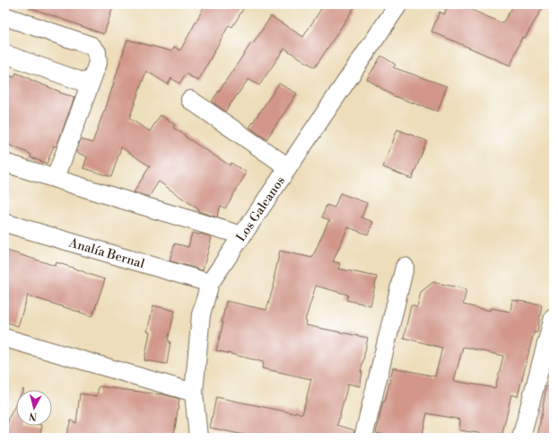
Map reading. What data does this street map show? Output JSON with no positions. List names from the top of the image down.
{
  "streets": {
    "street": ["Los Galeanos", "Analía Bernal"]
  },
  "crossings": [
    ["Los Galeanos", "Analía Bernal"]
  ],
  "north": "bottom"
}
